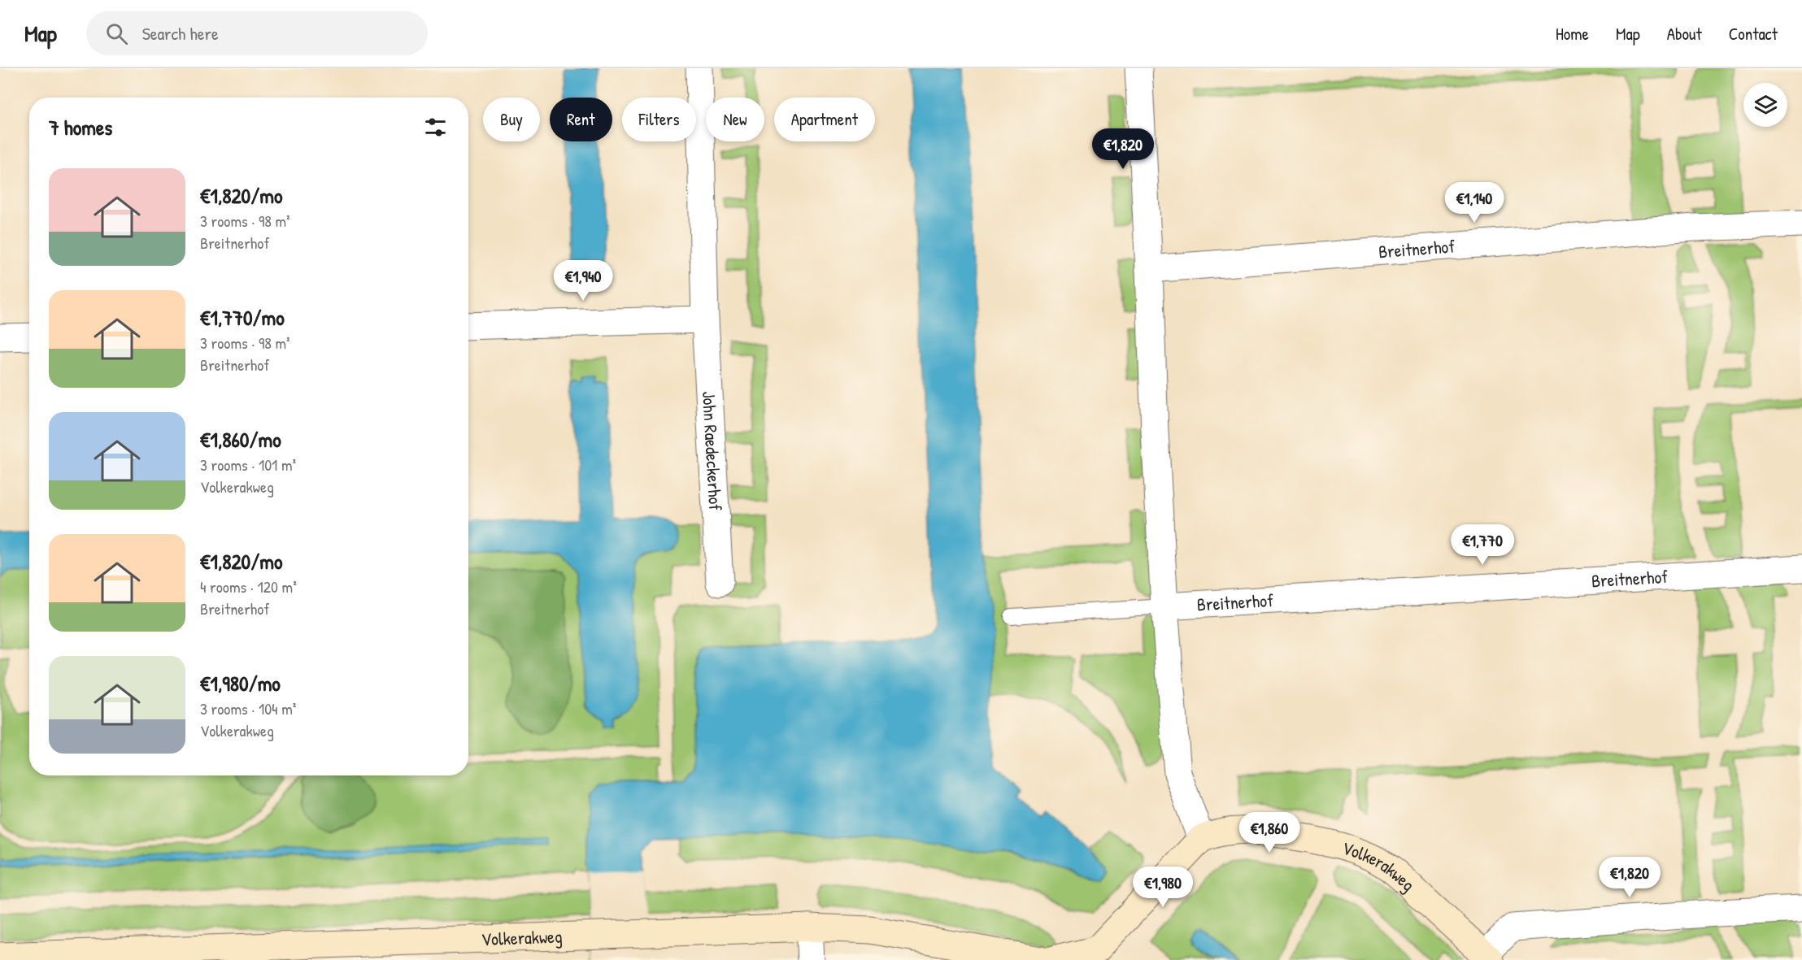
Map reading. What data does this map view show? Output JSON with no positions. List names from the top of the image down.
{
  "streets": {
    "street": ["Breitnerhof", "John Raedeckerhof", "Volkerakweg"]
  },
  "page": {
    "header": "Map",
    "search": "Search here",
    "nav": [
      "Home",
      "Map",
      "About",
      "Contact"
    ],
    "chip": [
      "Buy",
      "Rent",
      "Filters",
      "New",
      "Apartment"
    ],
    "heading": "7 homes",
    "price": [
      "€1,820",
      "€1,140",
      "€1,940",
      "€1,770",
      "€1,860",
      "€1,820",
      "€1,980"
    ],
    "list": [
      {
        "name": "€1,820/mo",
        "note": "3 rooms · 98 m² · Breitnerhof"
      },
      {
        "name": "€1,770/mo",
        "note": "3 rooms · 98 m² · Breitnerhof"
      },
      {
        "name": "€1,860/mo",
        "note": "3 rooms · 101 m² · Volkerakweg"
      },
      {
        "name": "€1,820/mo",
        "note": "4 rooms · 120 m² · Breitnerhof"
      },
      {
        "name": "€1,980/mo",
        "note": "3 rooms · 104 m² · Volkerakweg"
      }
    ]
  }
}
